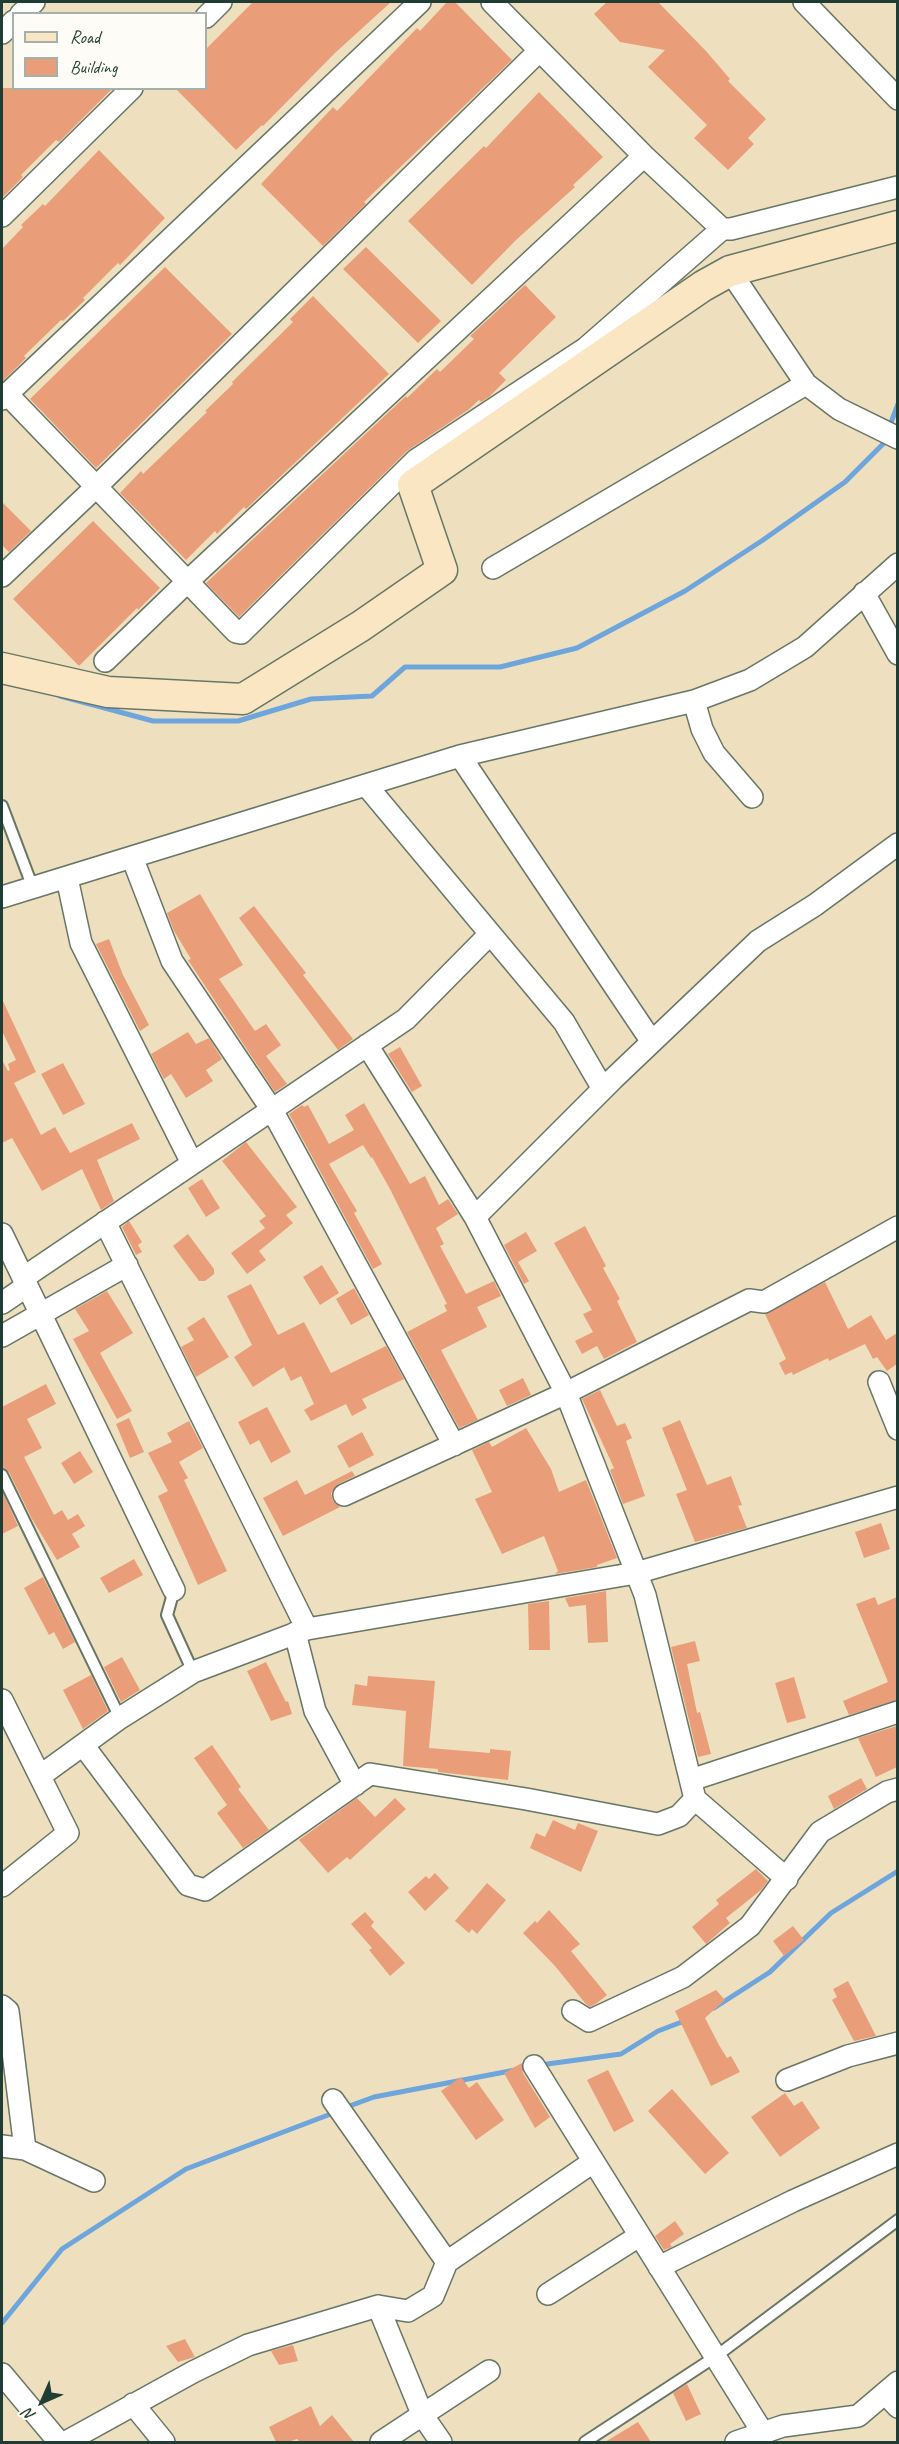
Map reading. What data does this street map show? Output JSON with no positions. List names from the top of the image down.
{
  "legend": ["Road", "Building"],
  "north": "bottom left"
}
